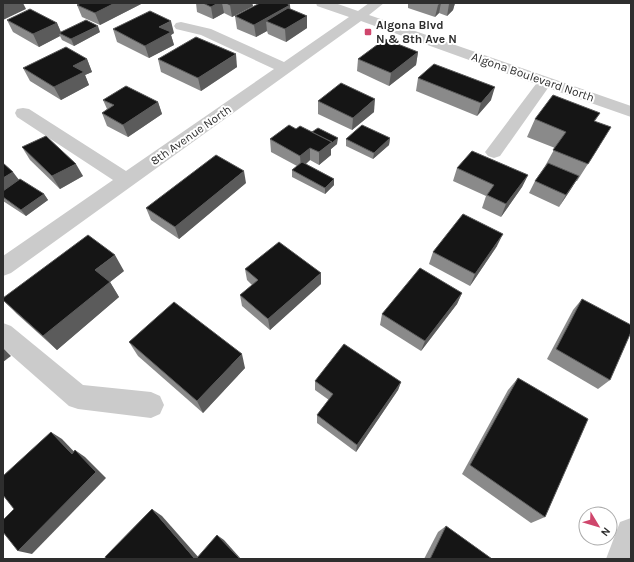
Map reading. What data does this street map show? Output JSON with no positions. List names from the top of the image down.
{
  "streets": {
    "street": ["Algona Boulevard North", "8th Avenue North"]
  },
  "crossings": [
    ["Algona Boulevard North", "8th Avenue North"]
  ],
  "places": {
    "transit": ["Algona Blvd N & 8th Ave N"]
  },
  "north": "bottom right"
}
